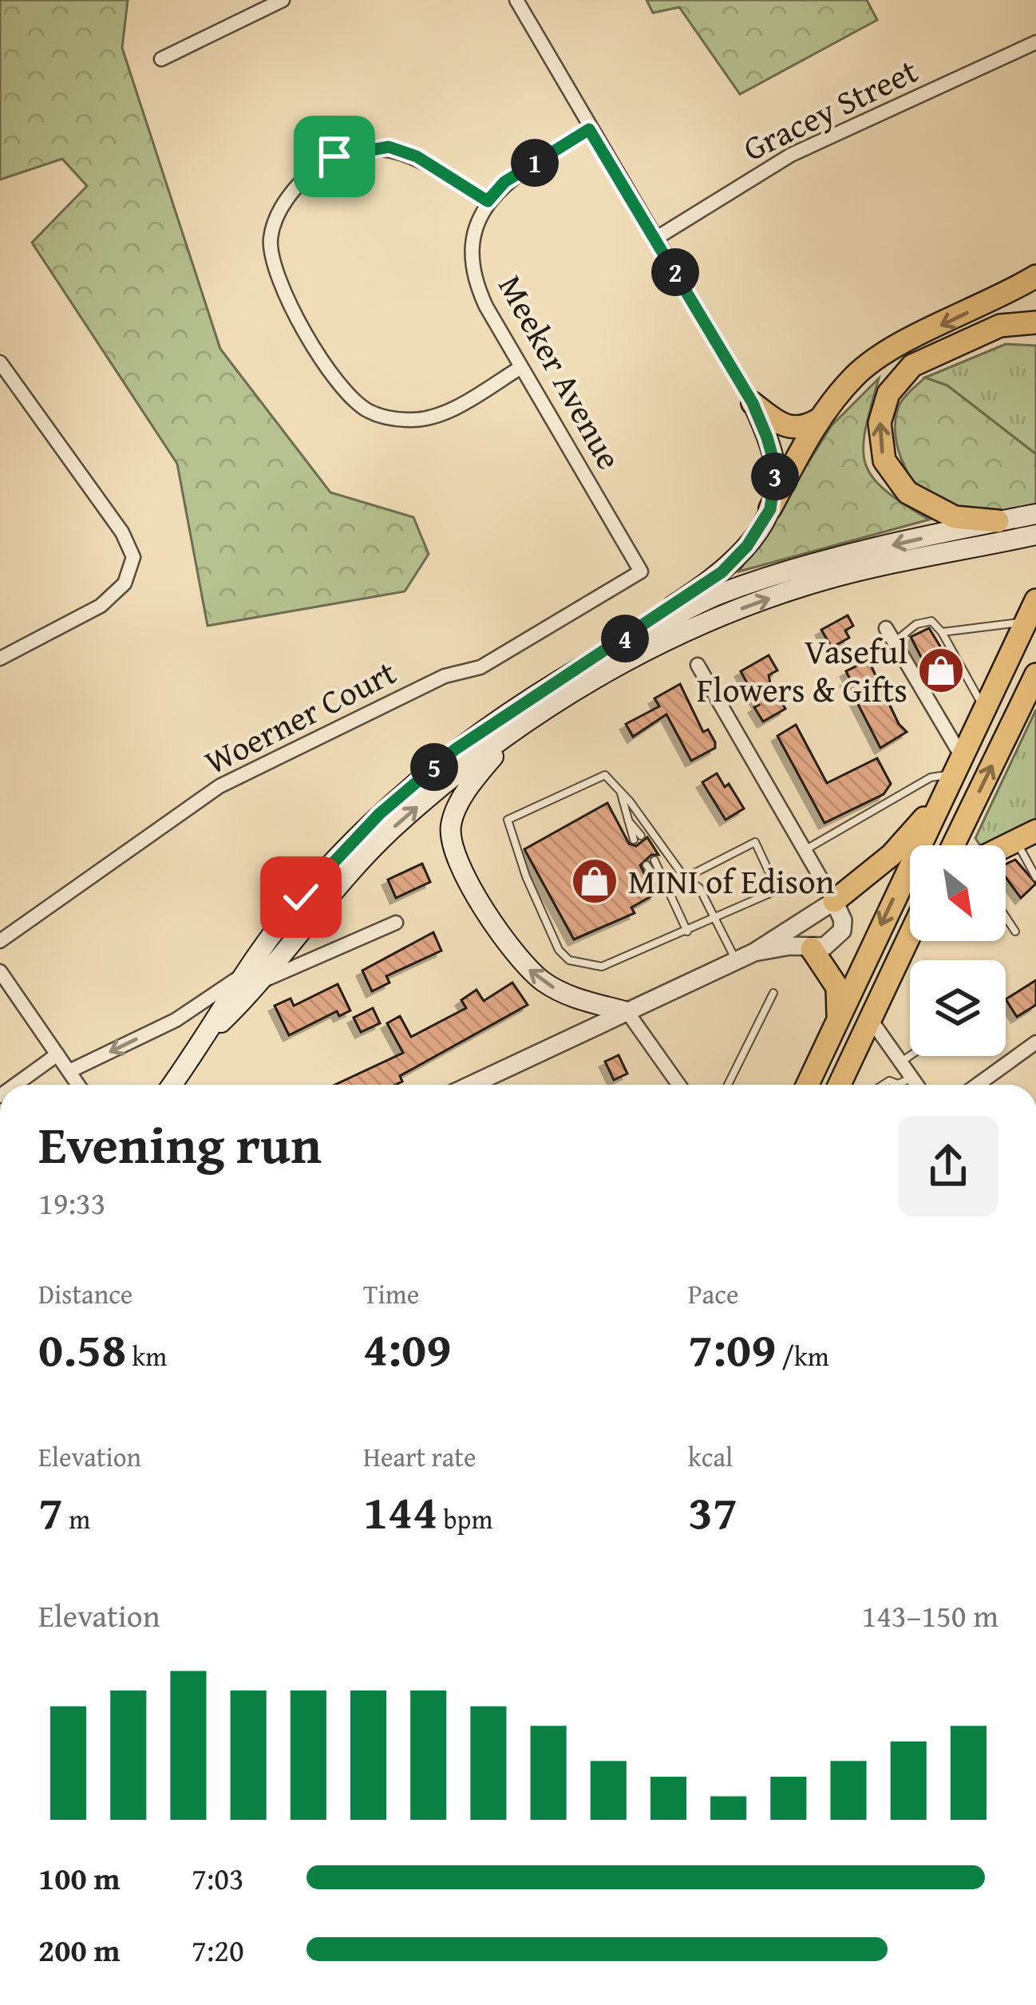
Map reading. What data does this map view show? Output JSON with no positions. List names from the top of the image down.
{
  "streets": {
    "street": ["Gracey Street", "Meeker Avenue", "Woerner Court"]
  },
  "crossings": [
    ["Meeker Avenue", "Woerner Court"]
  ],
  "places": {
    "shop": ["Vaseful Flowers & Gifts", "MINI of Edison"]
  },
  "north": "bottom right",
  "page": {
    "pins": [
      "1",
      "2",
      "3",
      "4",
      "5"
    ],
    "heading": ["Evening run", "19:33"],
    "stats": [
      ["Distance", "0.58 km"],
      ["Time", "4:09"],
      ["Pace", "7:09 /km"],
      ["Elevation", "7 m"],
      ["Heart rate", "144 bpm"],
      ["kcal", "37"]
    ],
    "chart": ["Elevation", "143–150 m"],
    "list": [
      {
        "name": "100 m",
        "note": "7:03"
      },
      {
        "name": "200 m",
        "note": "7:20"
      }
    ]
  }
}
